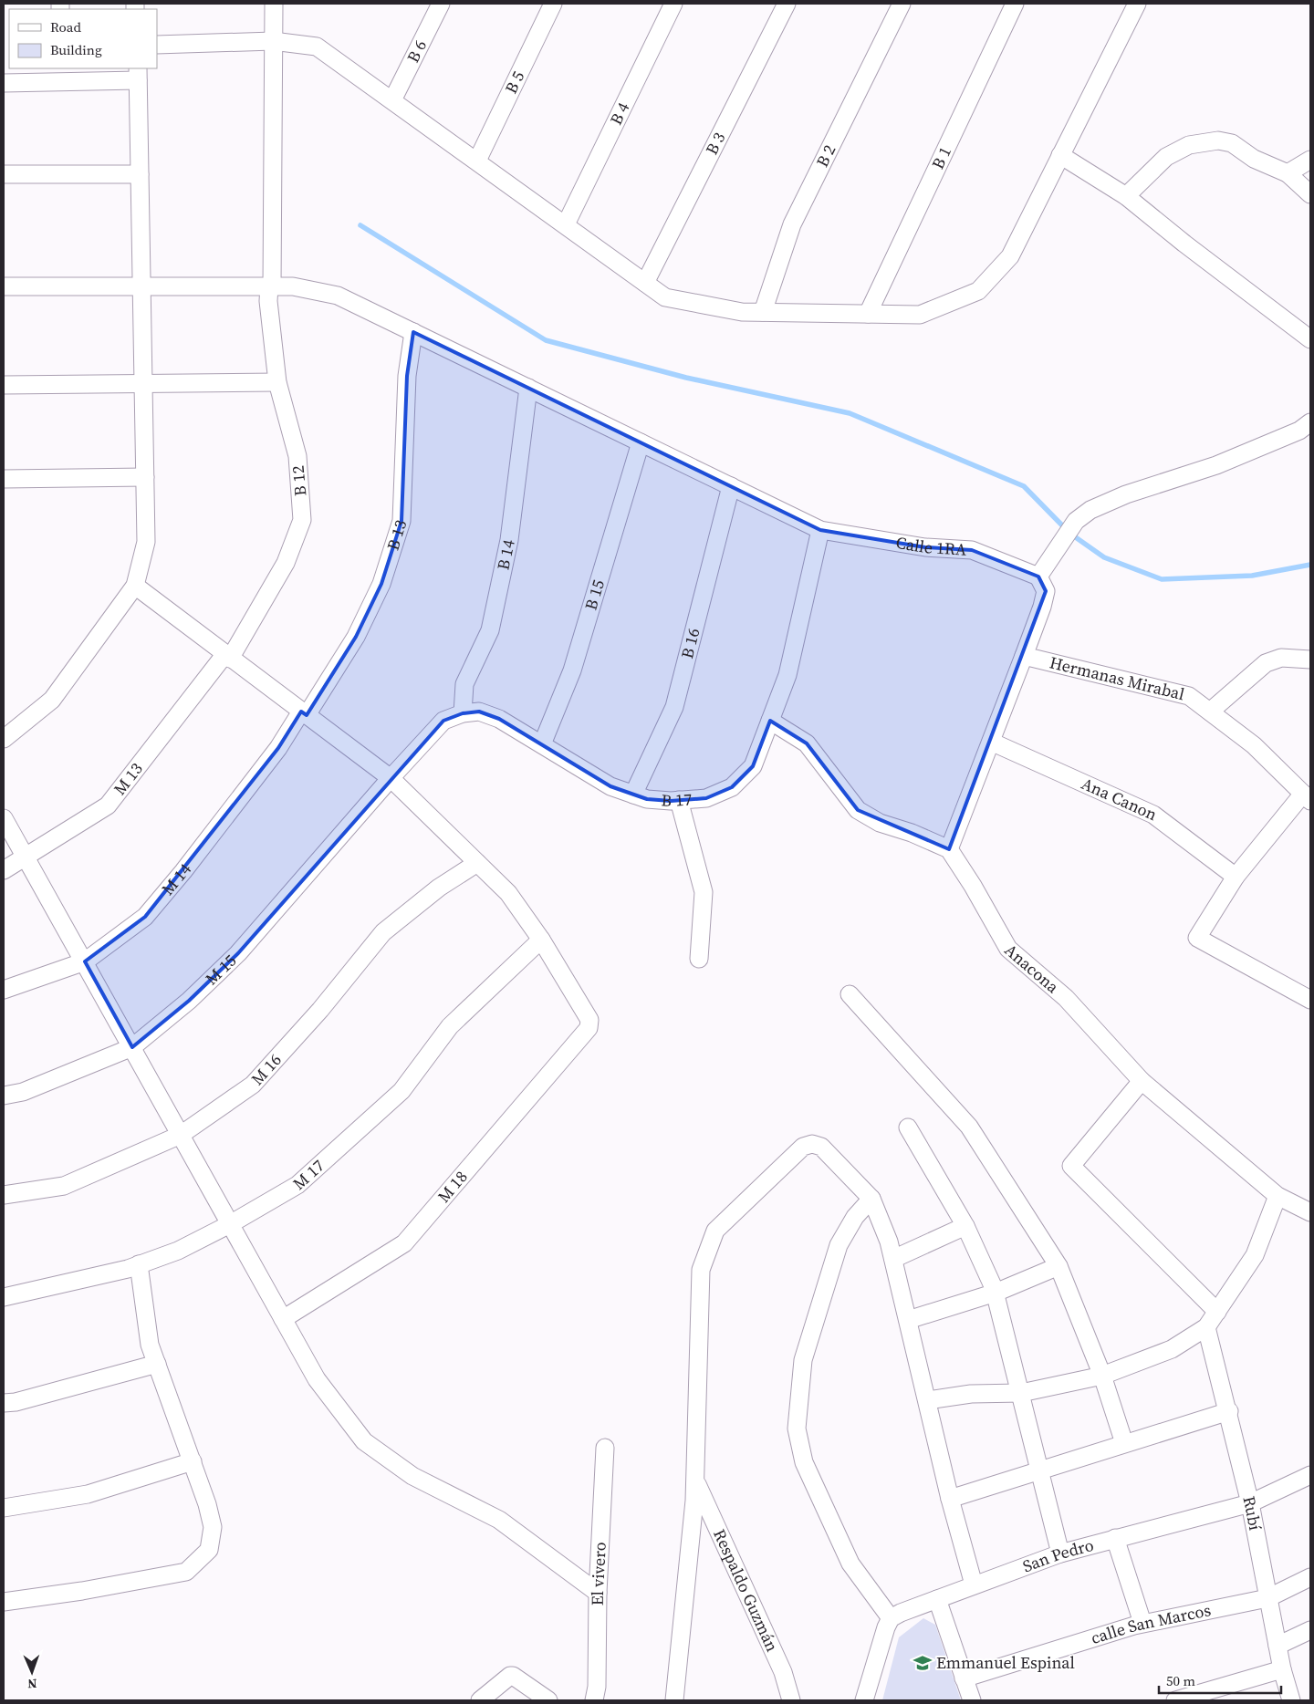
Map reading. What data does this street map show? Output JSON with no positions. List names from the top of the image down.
{
  "streets": {
    "street": [
      "B 6",
      "B 5",
      "B 4",
      "B 3",
      "B 2",
      "B 1",
      "B 12",
      "B 13",
      "Calle 1RA",
      "B 14",
      "B 15",
      "B 16",
      "Hermanas Mirabal",
      "M 13",
      "B 17",
      "Ana Canon",
      "M 14",
      "Anacona",
      "M 15",
      "M 16",
      "M 17",
      "M 18",
      "Rubí",
      "San Pedro",
      "El vivero",
      "Respaldo Guzmán",
      "calle San Marcos"
    ]
  },
  "crossings": [
    ["B 12", "Calle 1RA"],
    ["B 12", "M 13"],
    ["B 13", "Calle 1RA"],
    ["B 13", "M 14"],
    ["Calle 1RA", "B 14"],
    ["Calle 1RA", "B 15"],
    ["Calle 1RA", "B 16"],
    ["Calle 1RA", "B 17"],
    ["B 14", "B 17"],
    ["B 15", "B 17"],
    ["B 16", "B 17"],
    ["B 17", "M 15"],
    ["M 17", "M 18"],
    ["Rubí", "San Pedro"],
    ["Rubí", "calle San Marcos"]
  ],
  "places": {
    "school or university": ["Emmanuel Espinal"]
  },
  "legend": ["Road", "Building"],
  "scale_bar": "50 m",
  "north": "bottom"
}
